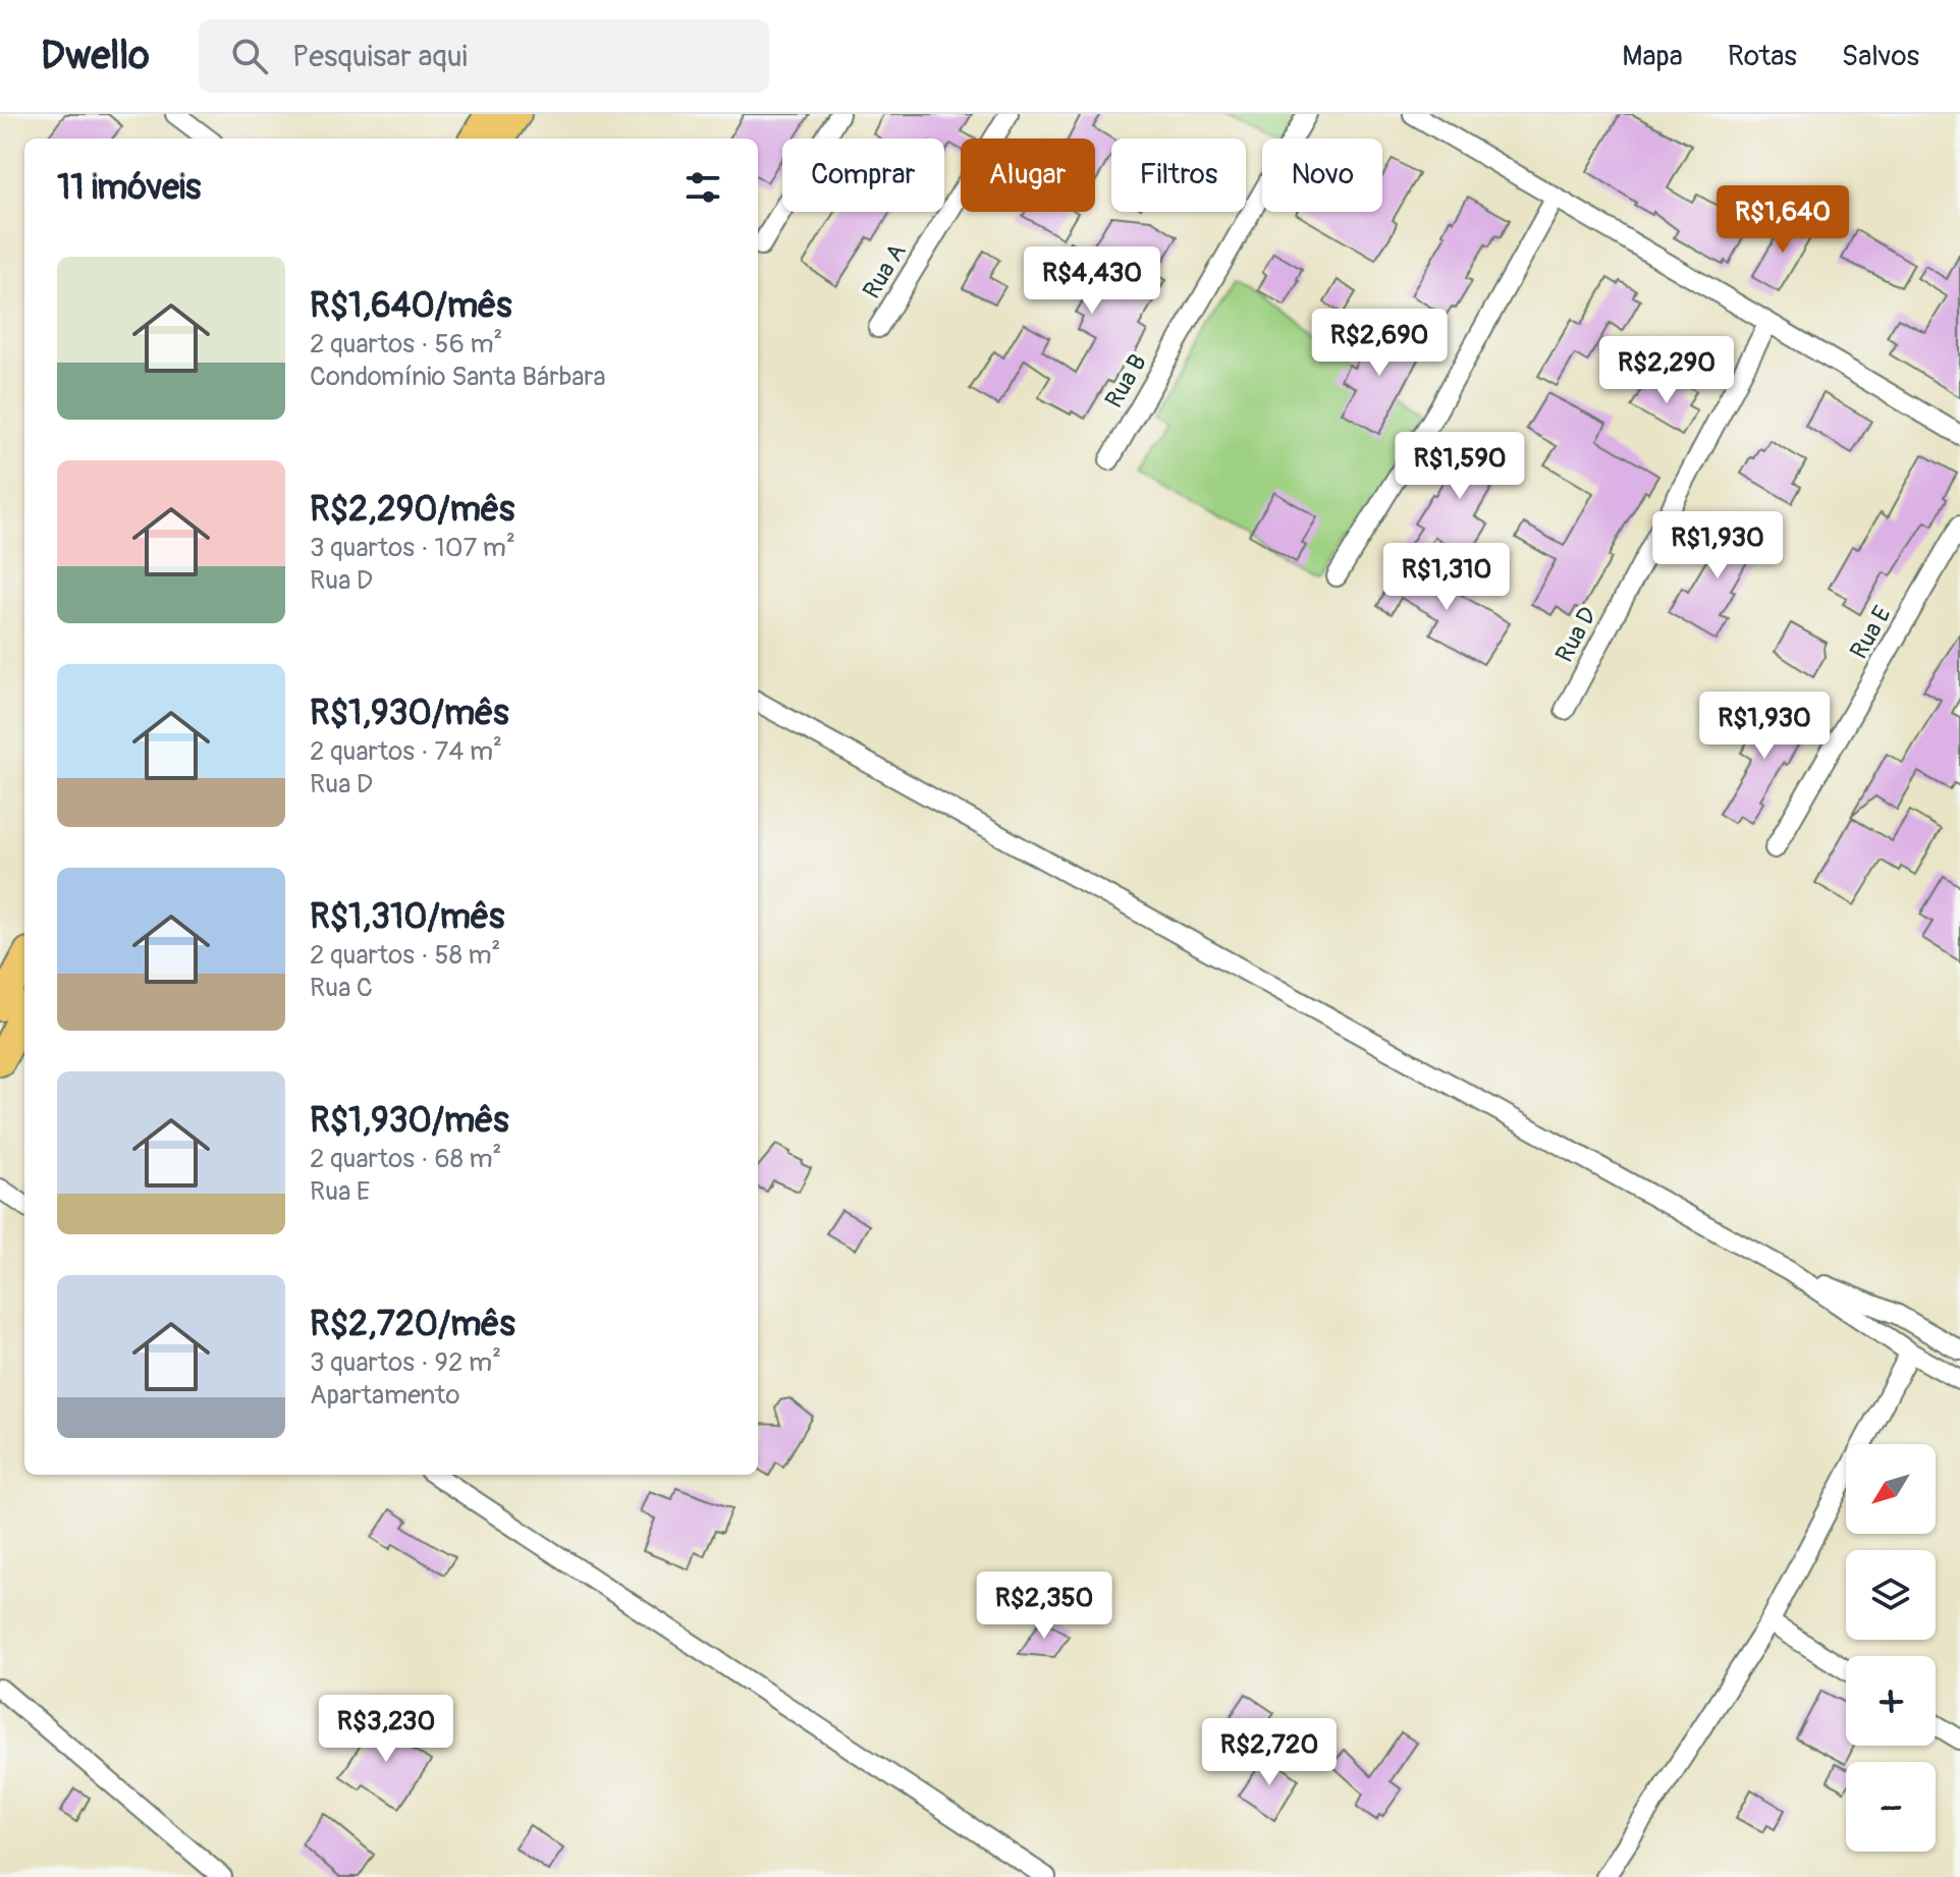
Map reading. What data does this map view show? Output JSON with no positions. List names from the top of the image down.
{
  "streets": {
    "street": [
      "Rua A",
      "Rua B",
      "Rua E",
      "Rua D"
    ]
  },
  "north": "bottom left",
  "page": {
    "header": "Dwello",
    "search": "Pesquisar aqui",
    "nav": ["Mapa", "Rotas", "Salvos"],
    "chip": [
      "Comprar",
      "Alugar",
      "Filtros",
      "Novo"
    ],
    "heading": "11 imóveis",
    "price": [
      "R$1,640",
      "R$4,430",
      "R$2,690",
      "R$2,290",
      "R$1,590",
      "R$1,930",
      "R$1,310",
      "R$1,930",
      "R$2,350",
      "R$3,230",
      "R$2,720"
    ],
    "list": [
      {
        "name": "R$1,640/mês",
        "note": "2 quartos · 56 m² · Condomínio Santa Bárbara"
      },
      {
        "name": "R$2,290/mês",
        "note": "3 quartos · 107 m² · Rua D"
      },
      {
        "name": "R$1,930/mês",
        "note": "2 quartos · 74 m² · Rua D"
      },
      {
        "name": "R$1,310/mês",
        "note": "2 quartos · 58 m² · Rua C"
      },
      {
        "name": "R$1,930/mês",
        "note": "2 quartos · 68 m² · Rua E"
      },
      {
        "name": "R$2,720/mês",
        "note": "3 quartos · 92 m² · Apartamento"
      }
    ],
    "map_buttons": ["+", "−"]
  }
}
